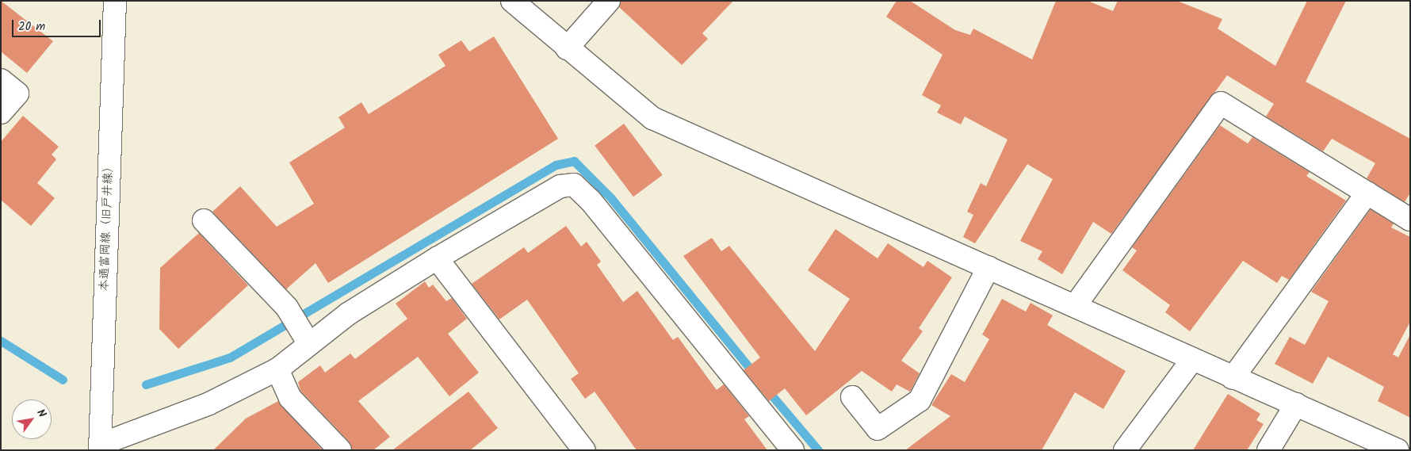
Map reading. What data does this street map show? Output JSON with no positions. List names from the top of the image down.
{
  "streets": {
    "street": ["本通富岡線（旧戸井線）"]
  },
  "scale_bar": "20 m",
  "north": "top right"
}
